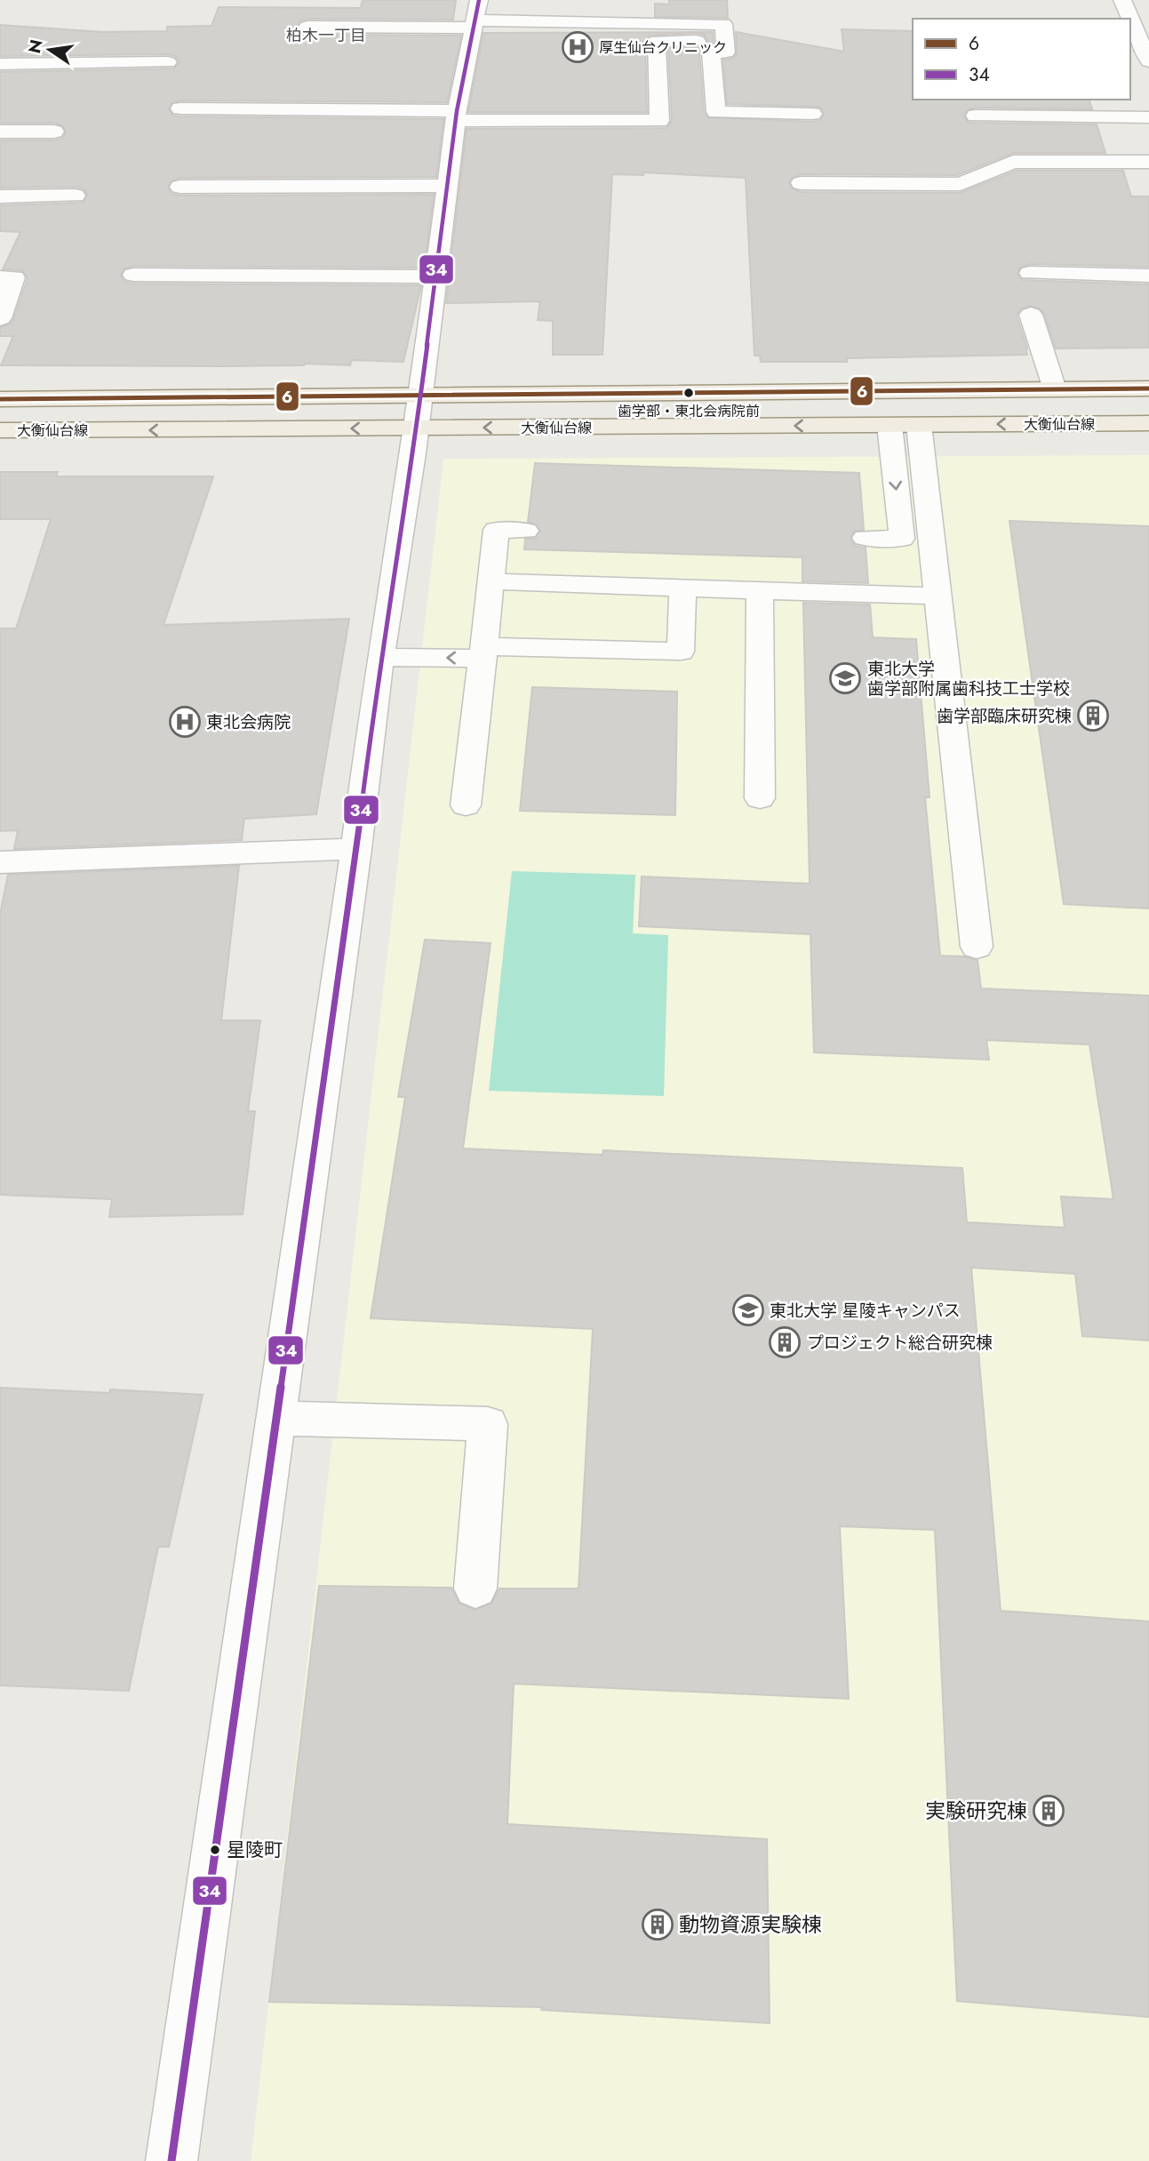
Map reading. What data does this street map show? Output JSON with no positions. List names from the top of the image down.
{
  "streets": {
    "main road": ["大衡仙台線"]
  },
  "districts": ["柏木一丁目"],
  "places": {
    "hospital": ["厚生仙台クリニック", "東北会病院"],
    "other": ["歯学部・東北会病院前", "星陵町"],
    "school or university": ["東北大学 歯学部附属歯科技工士学校", "東北大学 星陵キャンパス"],
    "building": [
      "歯学部臨床研究棟",
      "プロジェクト総合研究棟",
      "実験研究棟",
      "動物資源実験棟"
    ]
  },
  "lines": ["transit line 34", "transit line 6"],
  "legend": ["6", "34"],
  "north": "left"
}
